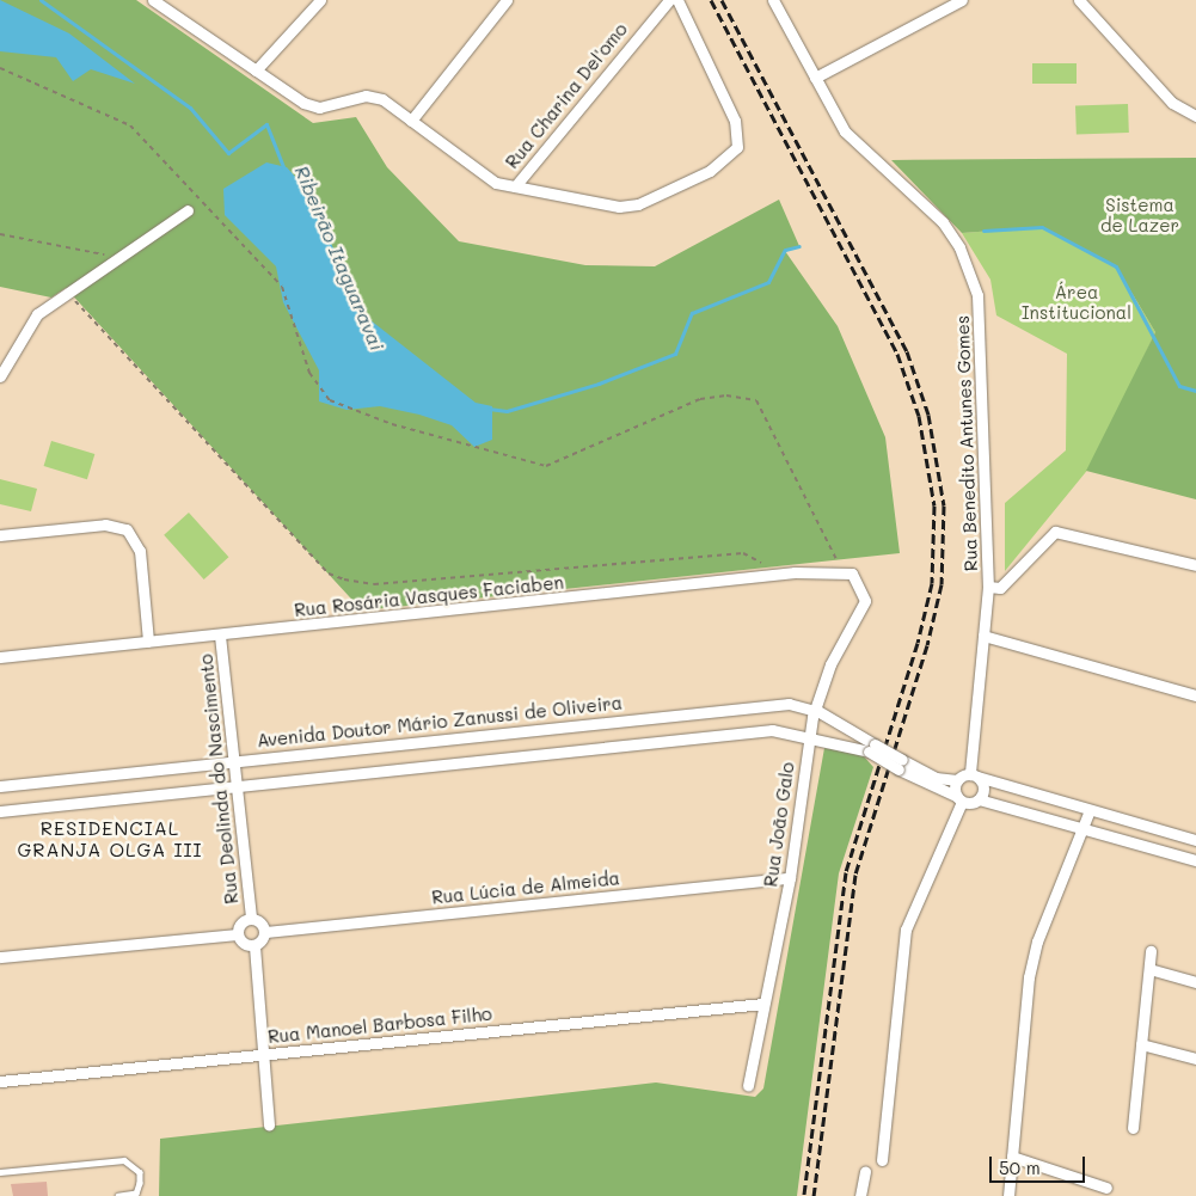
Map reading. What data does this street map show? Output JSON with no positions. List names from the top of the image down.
{
  "streets": {
    "street": [
      "Rua Charina Del'omo",
      "Rua Benedito Antunes Gomes",
      "Rua Rosária Vasques Faciaben",
      "Avenida Doutor Mário Zanussi de Oliveira",
      "Rua Deolinda do Nascimento",
      "Rua João Galo",
      "Rua Lúcia de Almeida",
      "Rua Manoel Barbosa Filho"
    ]
  },
  "crossings": [
    ["Rua Rosária Vasques Faciaben", "Rua Deolinda do Nascimento"],
    ["Rua Rosária Vasques Faciaben", "Rua João Galo"],
    ["Avenida Doutor Mário Zanussi de Oliveira", "Rua Deolinda do Nascimento"],
    ["Avenida Doutor Mário Zanussi de Oliveira", "Rua João Galo"],
    ["Rua Deolinda do Nascimento", "Rua Lúcia de Almeida"],
    ["Rua João Galo", "Rua Lúcia de Almeida"],
    ["Rua João Galo", "Rua Manoel Barbosa Filho"]
  ],
  "districts": ["RESIDENCIAL GRANJA OLGA III"],
  "water": ["Ribeirão Itaguaravai"],
  "parks": ["Sistema de Lazer", "Área Institucional"],
  "scale_bar": "50 m"
}
